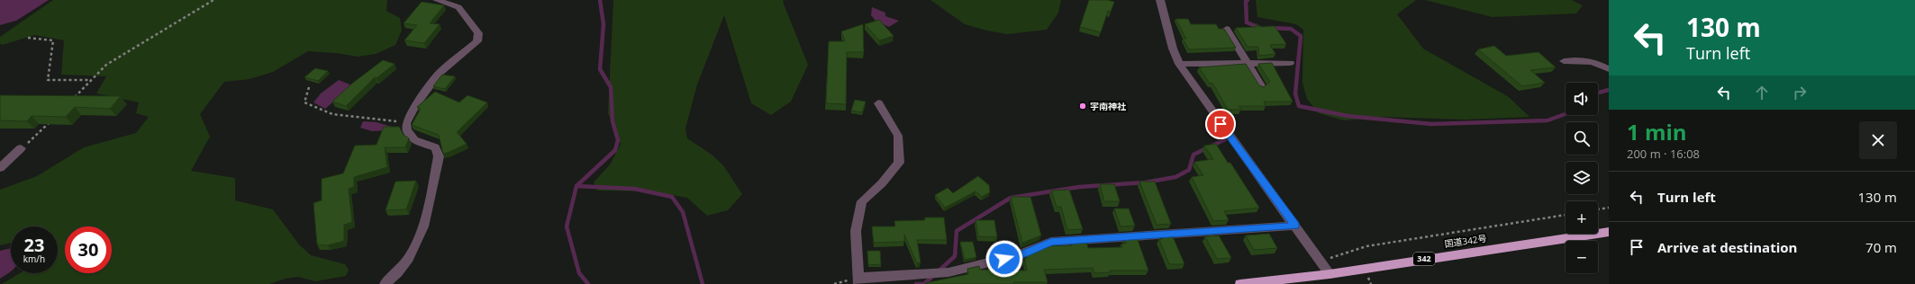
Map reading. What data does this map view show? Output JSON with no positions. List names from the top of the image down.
{
  "streets": {
    "highway": ["国道342号", "342"]
  },
  "places": ["宇南神社"],
  "page": {
    "turn": ["130 m", "Turn left"],
    "map_buttons": ["+", "−"],
    "heading": ["1 min", "200 m · 16:08"],
    "list": [
      {
        "name": "Turn left",
        "value": "130 m"
      },
      {
        "name": "Arrive at destination",
        "value": "70 m"
      }
    ],
    "speed": "23 km/h",
    "limit": "30"
  }
}
